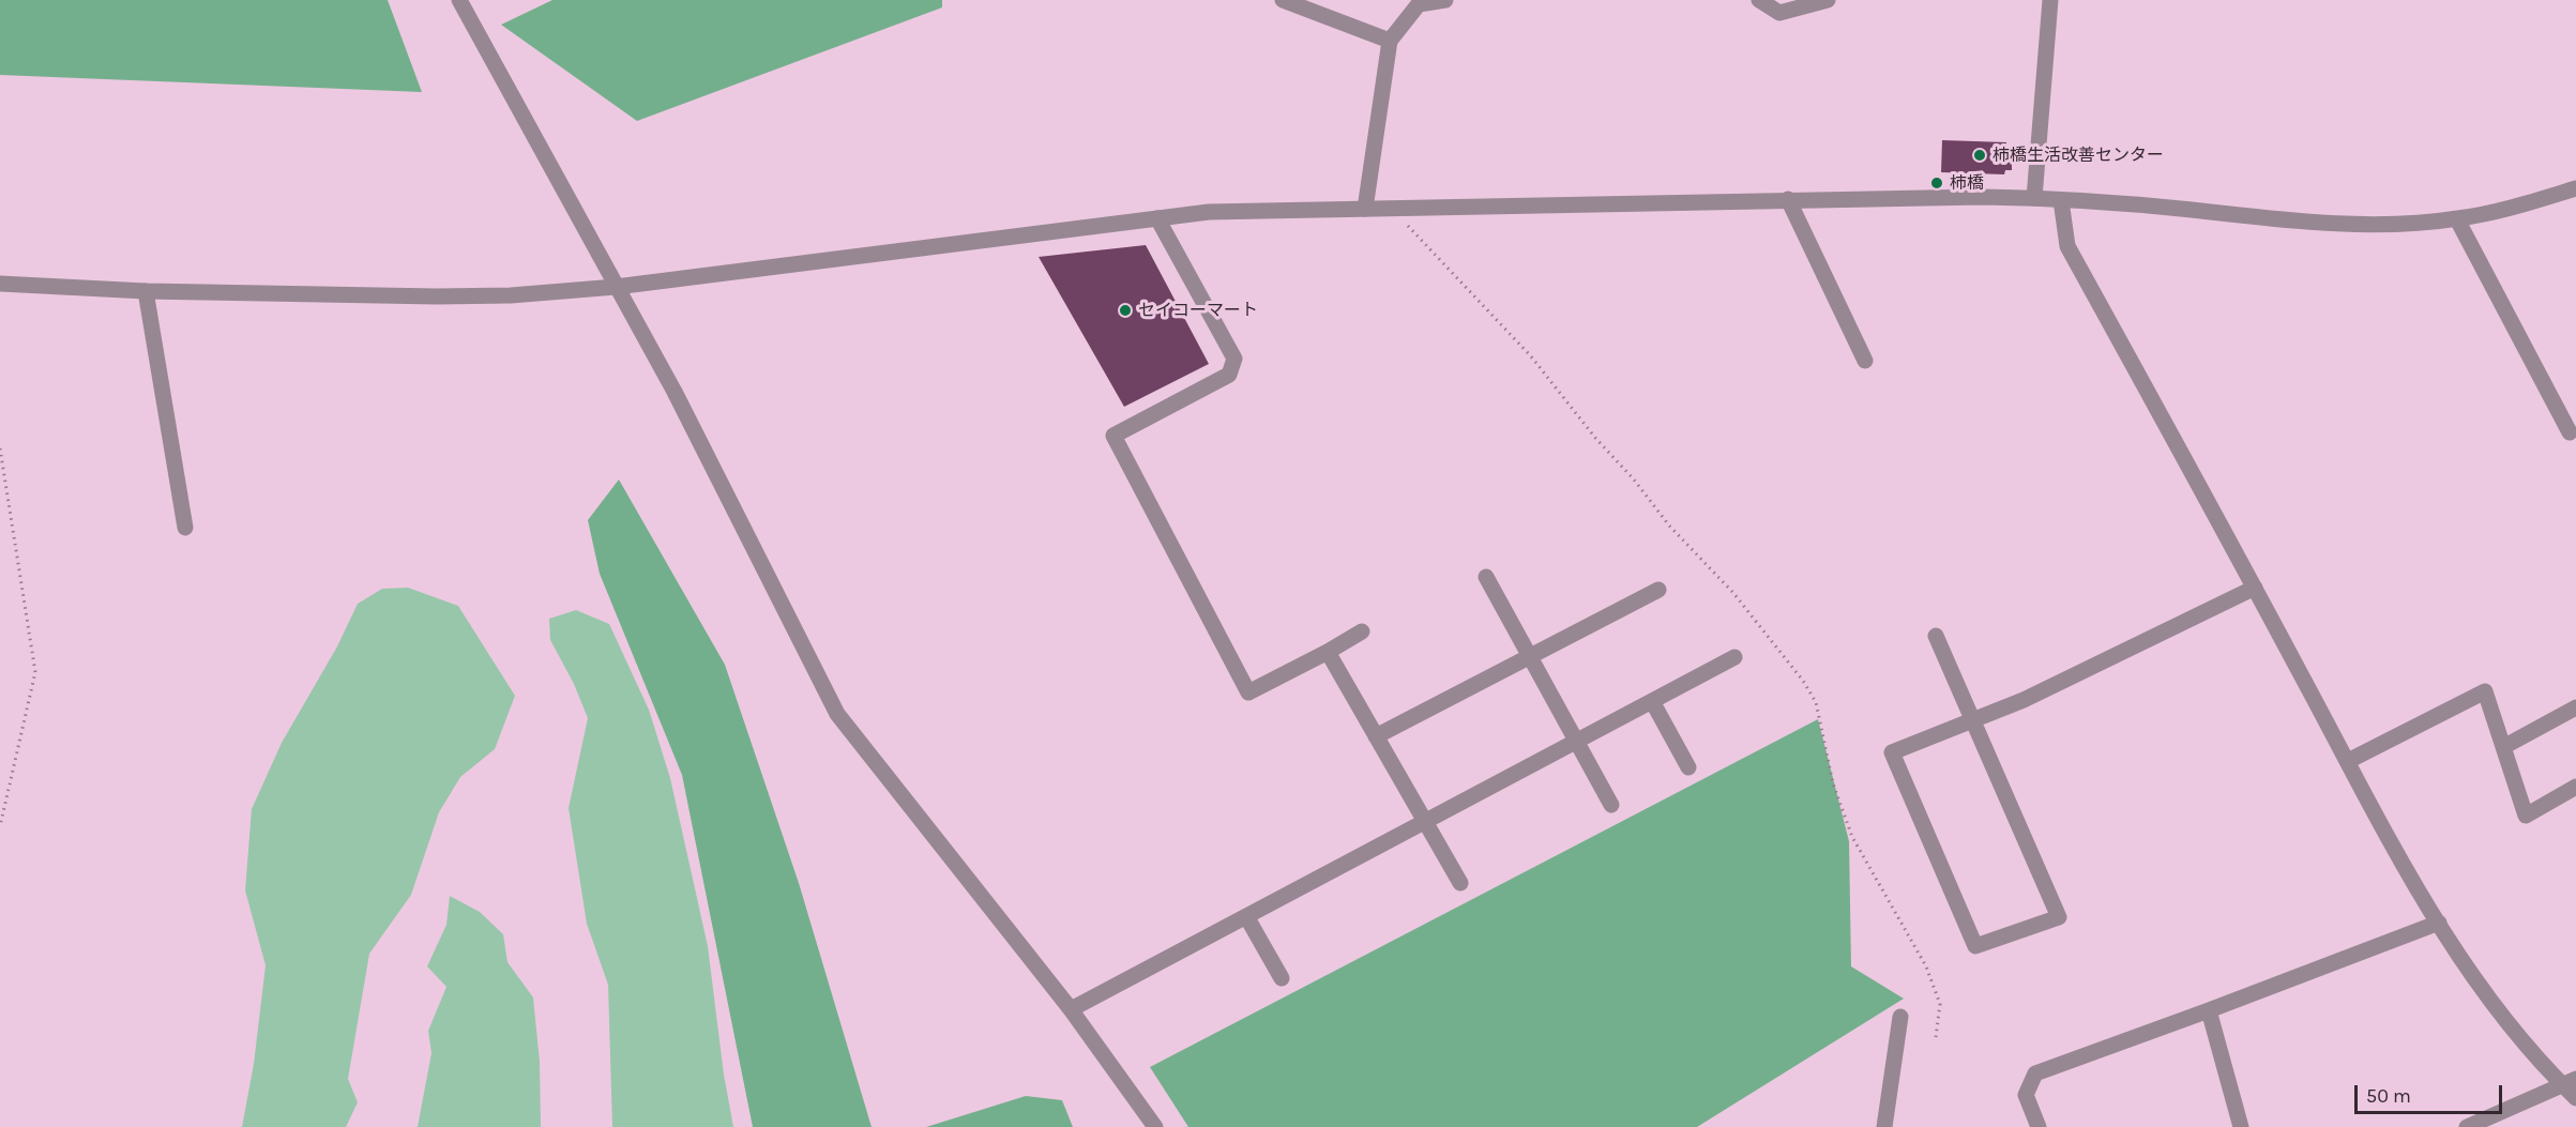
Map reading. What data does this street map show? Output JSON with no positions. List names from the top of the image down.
{
  "places": ["柿橋生活改善センター", "柿橋", "セイコーマート"],
  "scale_bar": "50 m"
}
